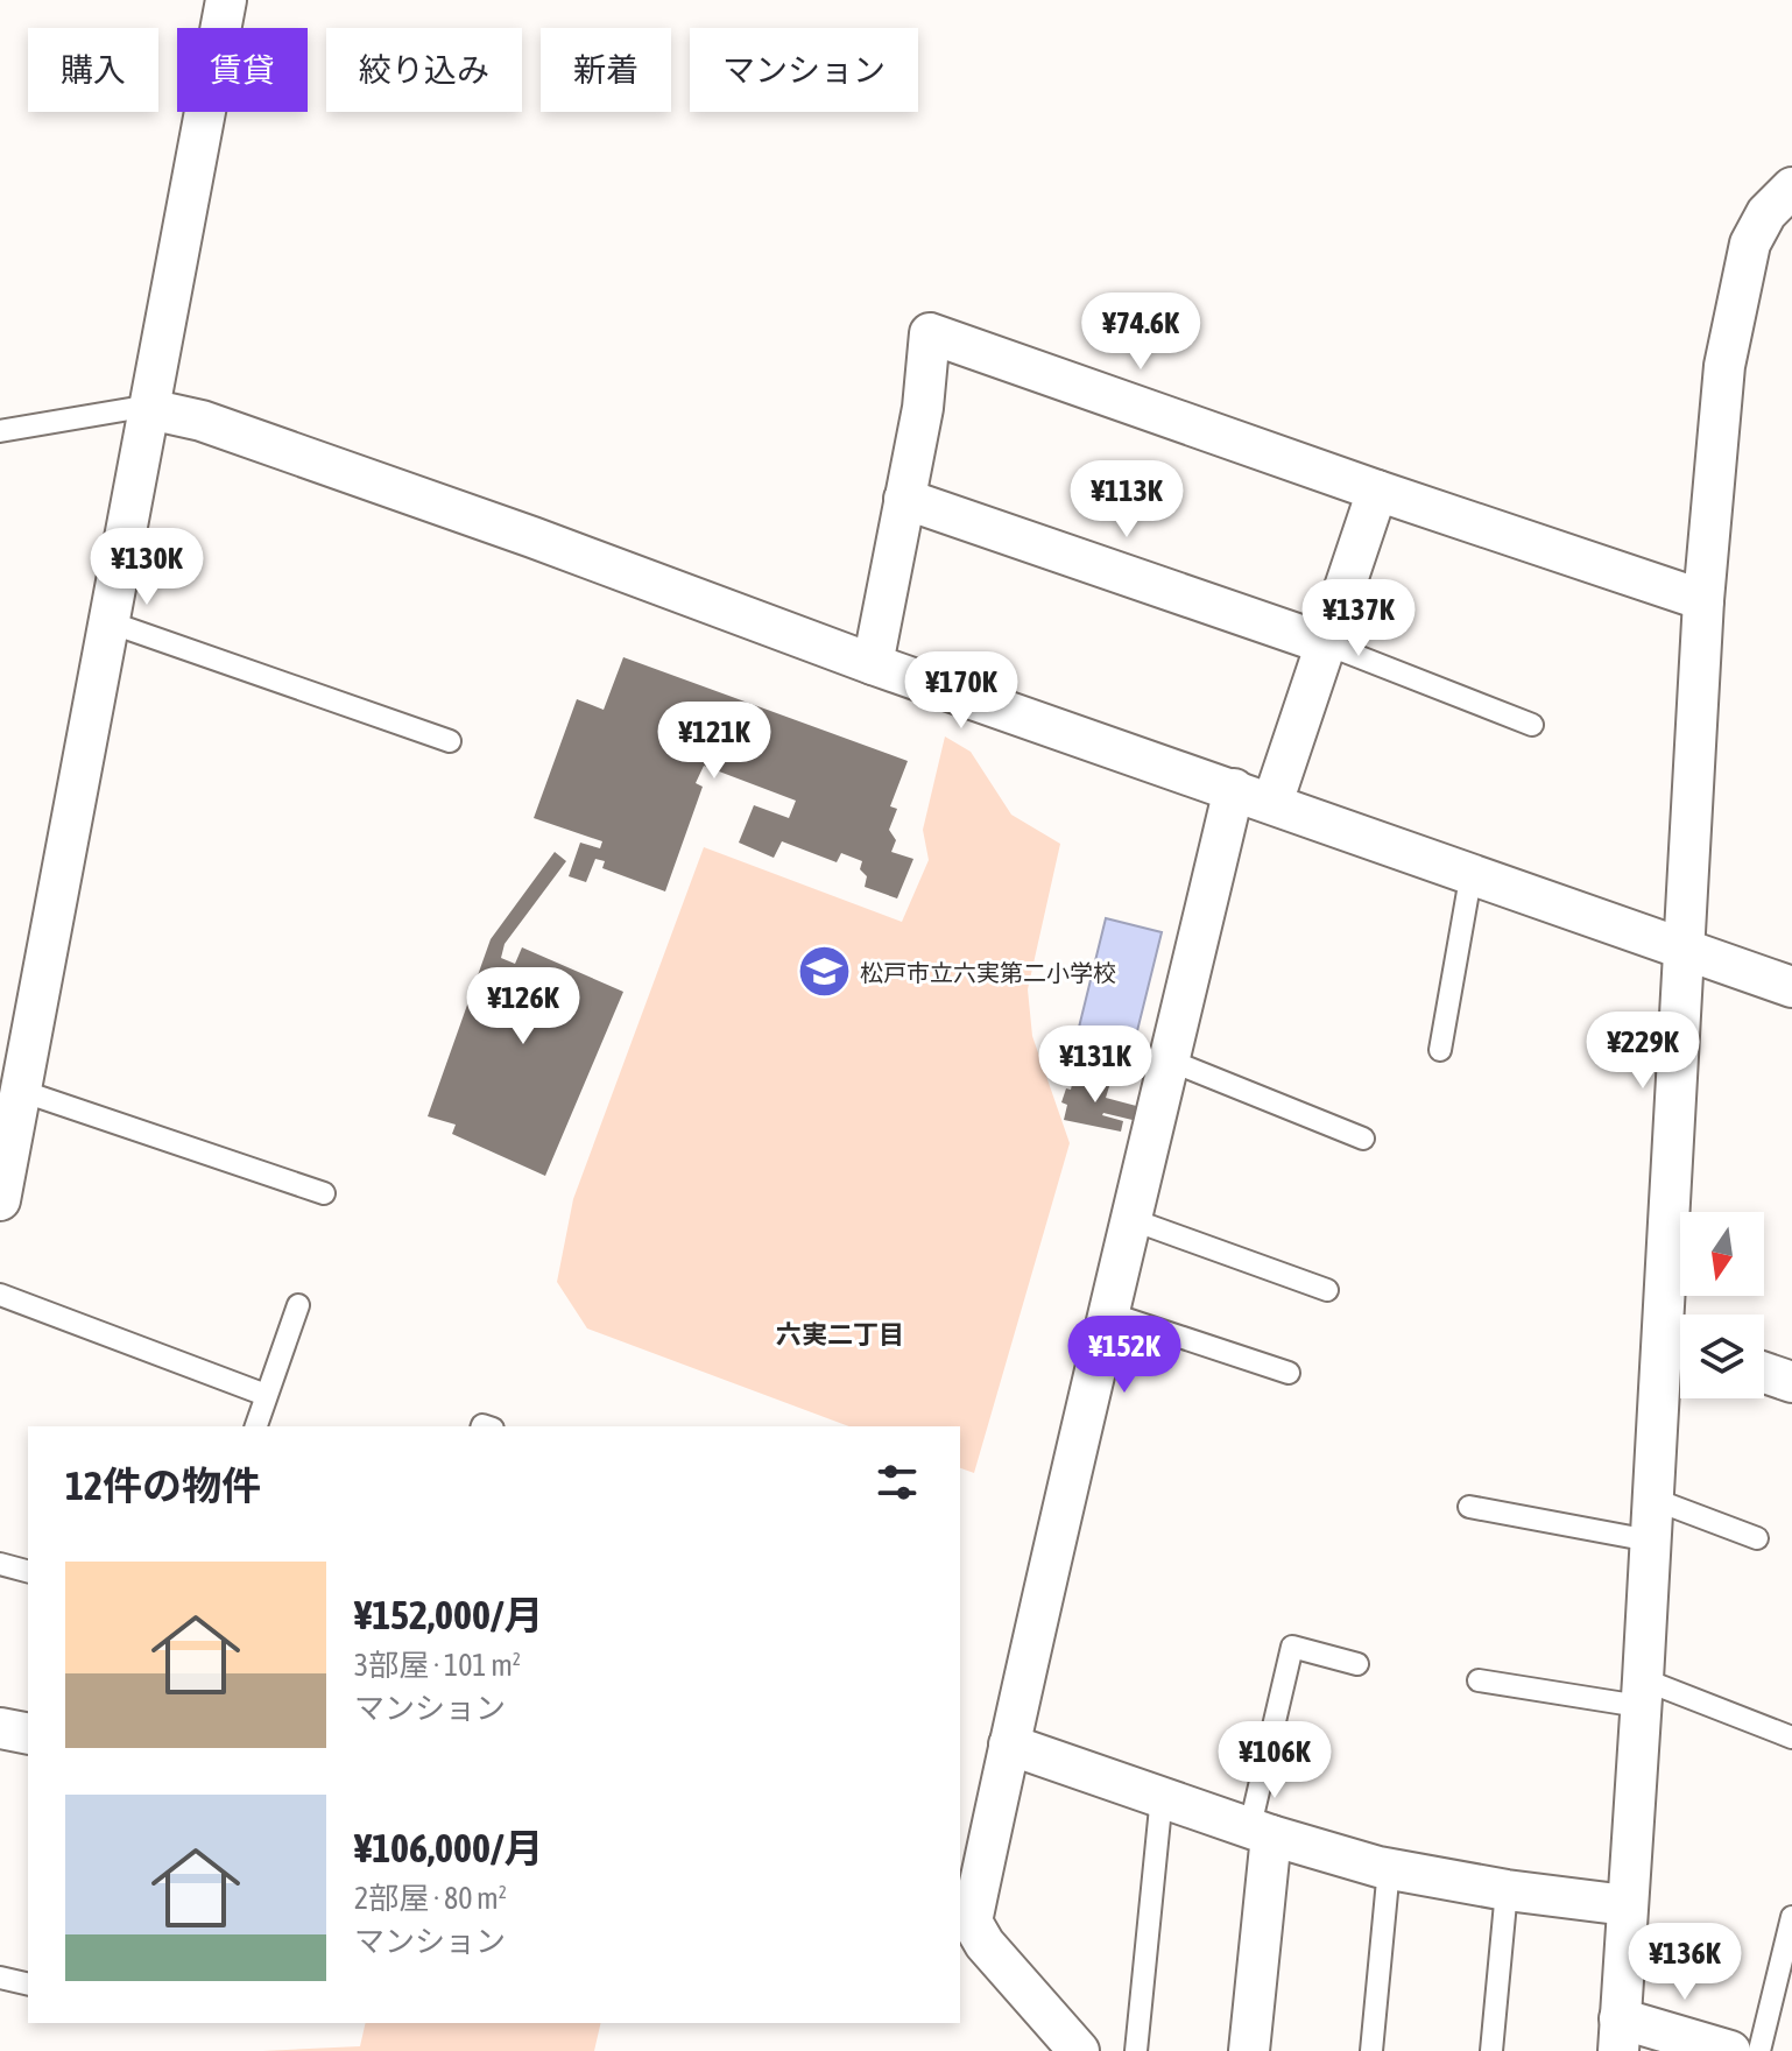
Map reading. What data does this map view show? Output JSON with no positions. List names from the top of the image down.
{
  "districts": ["六実二丁目"],
  "places": {
    "school or university": ["松戸市立六実第二小学校"]
  },
  "north": "bottom",
  "page": {
    "chip": [
      "購入",
      "賃貸",
      "絞り込み",
      "新着",
      "マンション"
    ],
    "price": [
      "¥74.6K",
      "¥113K",
      "¥130K",
      "¥137K",
      "¥170K",
      "¥121K",
      "¥126K",
      "¥229K",
      "¥131K",
      "¥152K",
      "¥106K",
      "¥136K"
    ],
    "heading": "12件の物件",
    "list": [
      {
        "name": "¥152,000/月",
        "note": "3部屋 · 101 m² · マンション"
      },
      {
        "name": "¥106,000/月",
        "note": "2部屋 · 80 m² · マンション"
      }
    ]
  }
}
